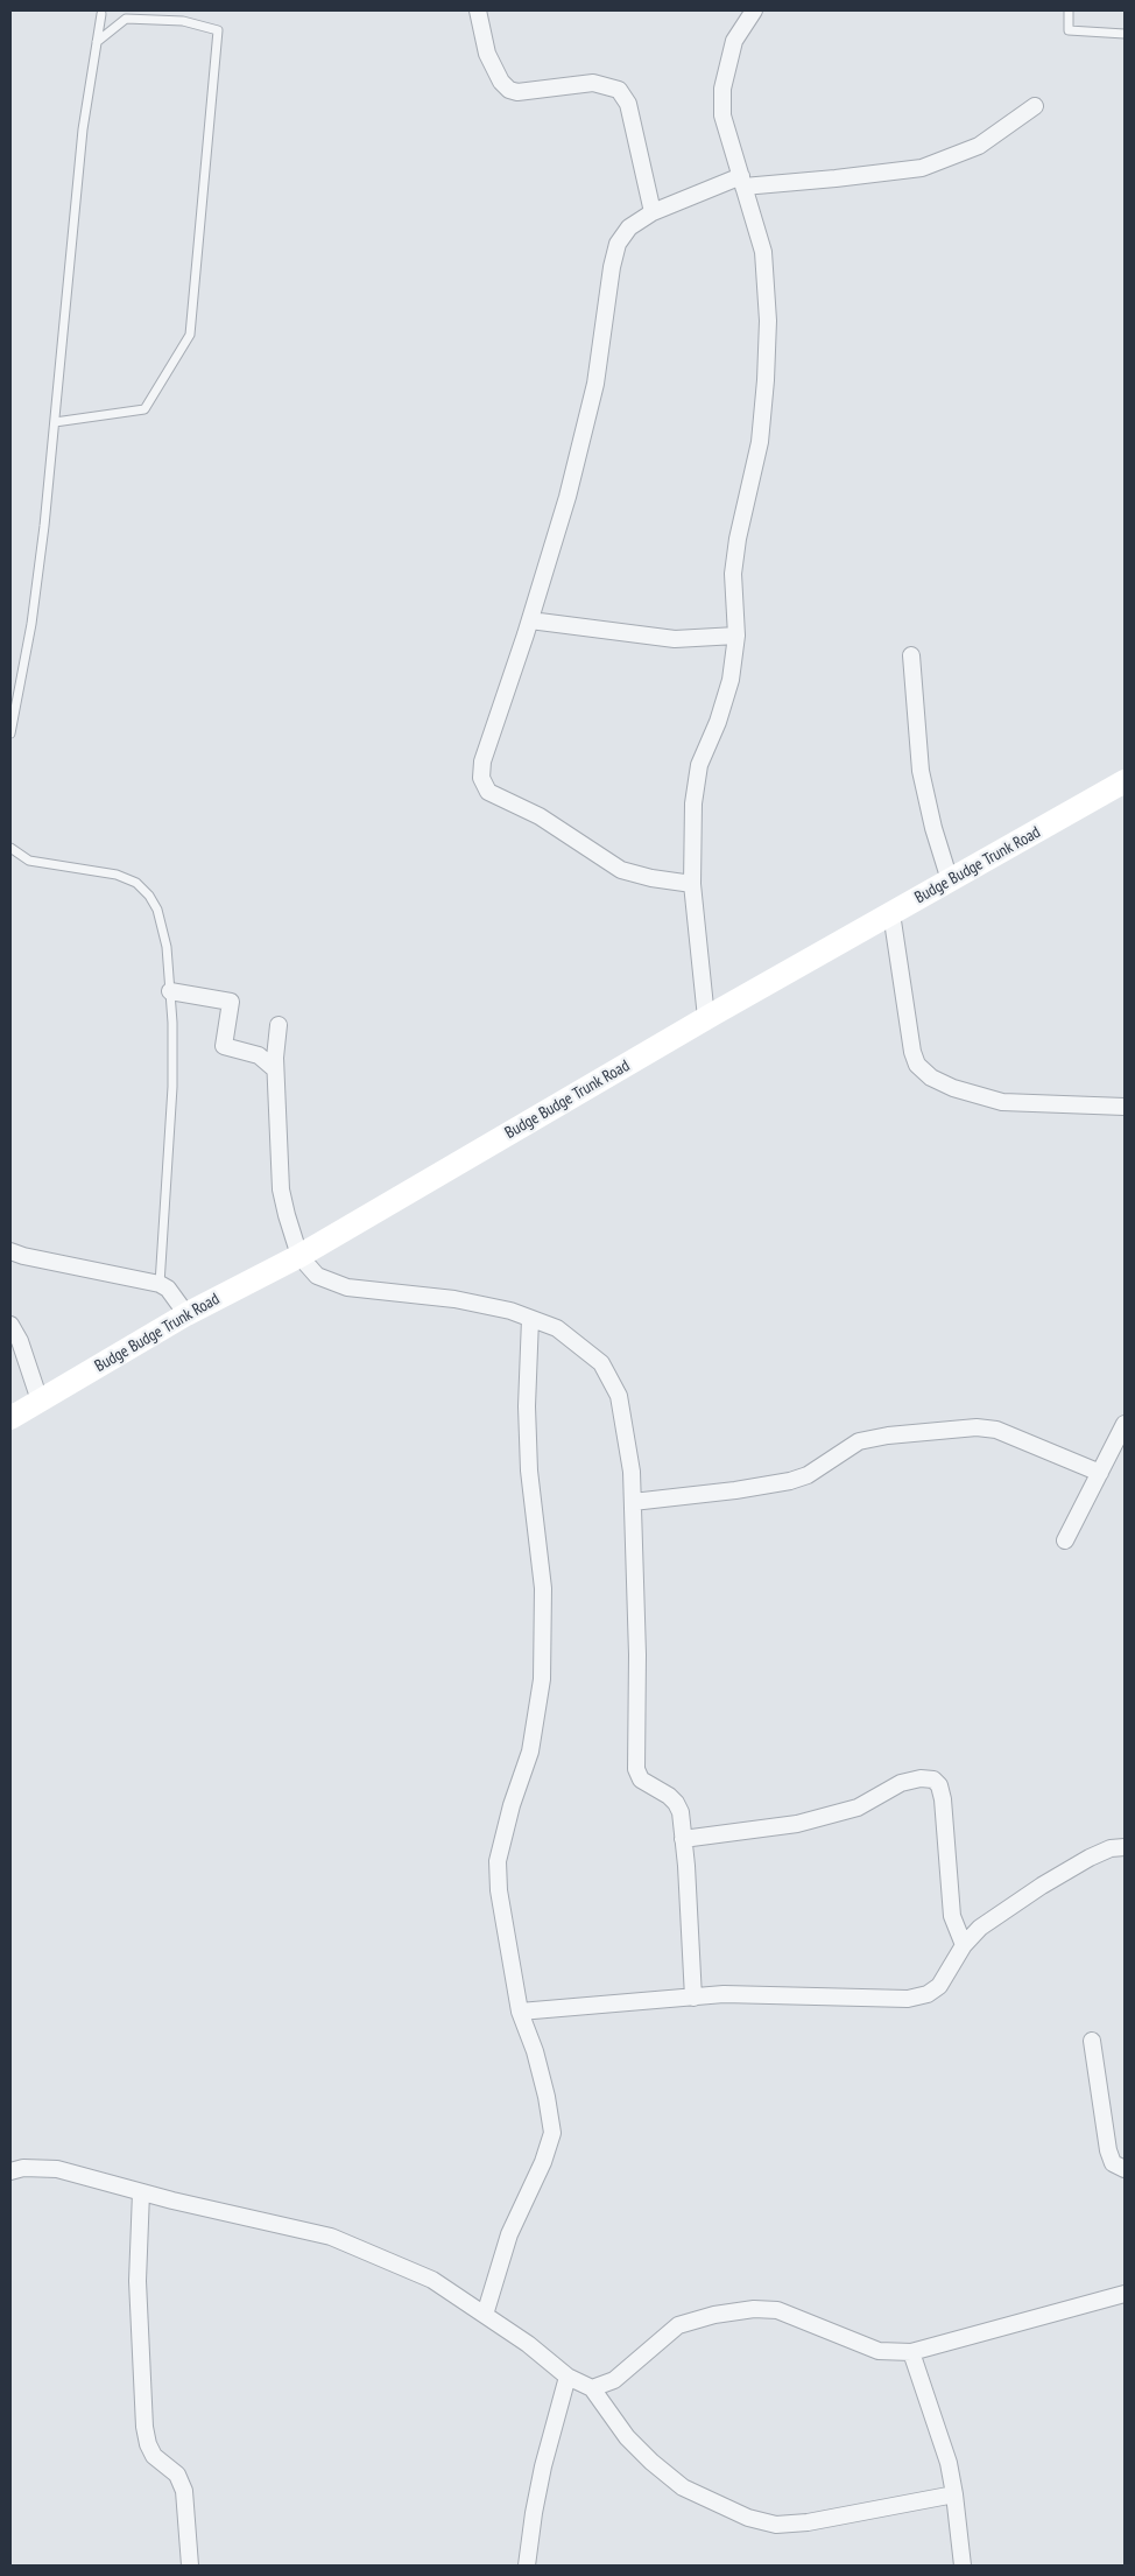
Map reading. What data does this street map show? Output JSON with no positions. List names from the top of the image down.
{
  "streets": {
    "main road": ["Budge Budge Trunk Road"]
  }
}
